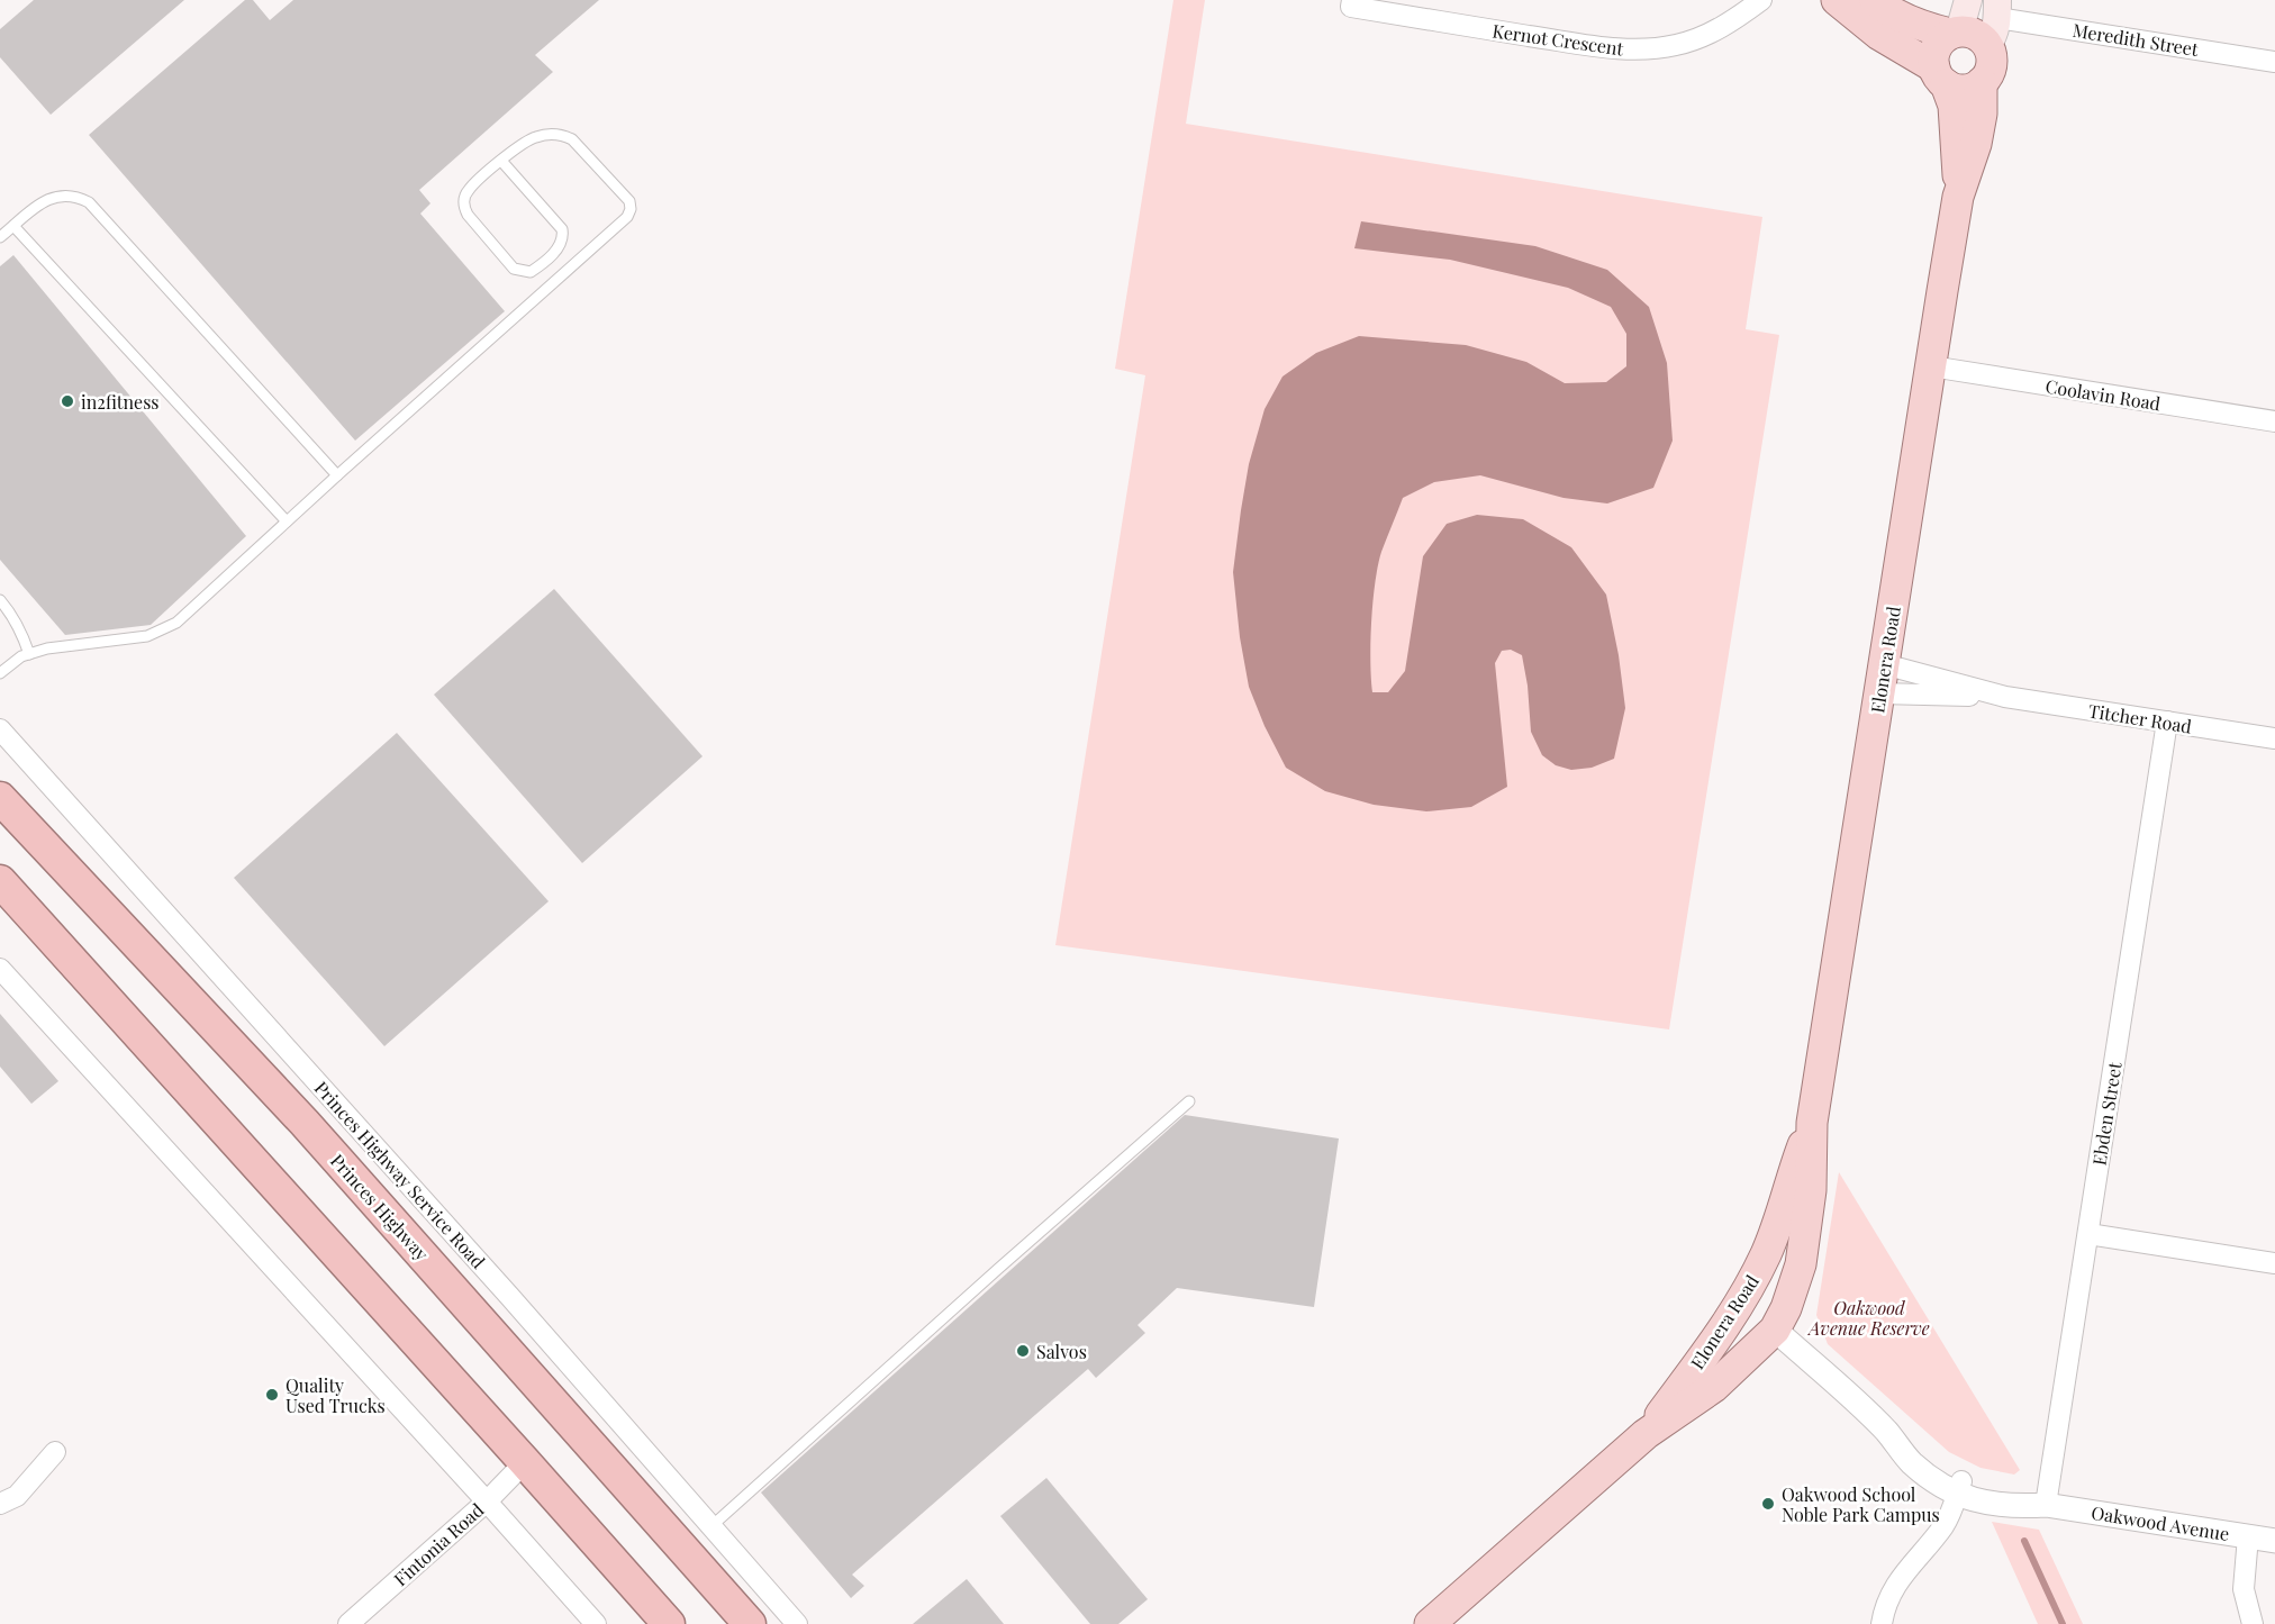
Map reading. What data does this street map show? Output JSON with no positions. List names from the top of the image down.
{
  "streets": {
    "highway": ["Princes Highway"],
    "main road": ["Elonera Road"],
    "street": [
      "Kernot Crescent",
      "Meredith Street",
      "Coolavin Road",
      "Titcher Road",
      "Ebden Street",
      "Princes Highway Service Road",
      "Oakwood Avenue",
      "Fintonia Road"
    ]
  },
  "crossings": [
    ["Meredith Street", "Elonera Road"],
    ["Coolavin Road", "Elonera Road"],
    ["Elonera Road", "Titcher Road"],
    ["Elonera Road", "Oakwood Avenue"],
    ["Titcher Road", "Ebden Street"],
    ["Ebden Street", "Oakwood Avenue"]
  ],
  "parks": ["Oakwood Avenue Reserve"],
  "places": [
    "in2fitness",
    "Salvos",
    "Quality Used Trucks",
    "Oakwood School Noble Park Campus"
  ]
}
